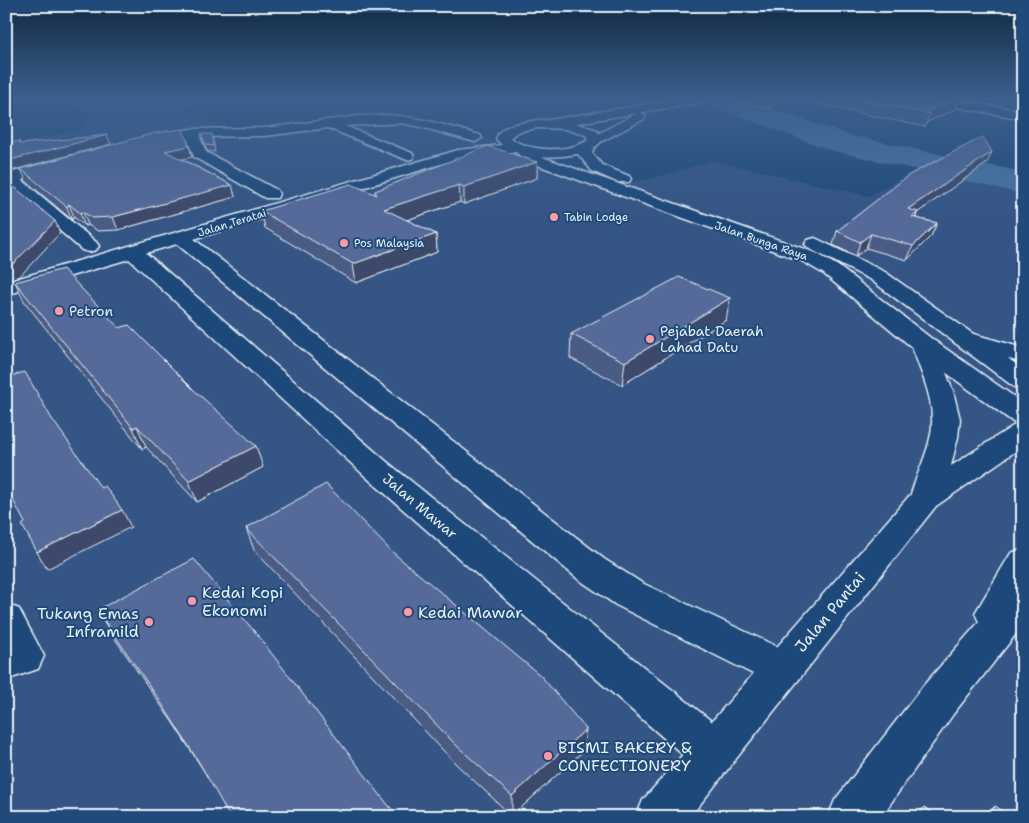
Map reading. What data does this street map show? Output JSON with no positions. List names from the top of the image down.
{
  "streets": {
    "street": [
      "Jalan Teratai",
      "Jalan Bunga Raya",
      "Jalan Mawar",
      "Jalan Pantai"
    ]
  },
  "crossings": [
    ["Jalan Teratai", "Jalan Bunga Raya"],
    ["Jalan Teratai", "Jalan Mawar"],
    ["Jalan Mawar", "Jalan Pantai"]
  ],
  "places": [
    "Tabin Lodge",
    "Pos Malaysia",
    "Petron",
    "Pejabat Daerah Lahad Datu",
    "Kedai Kopi Ekonomi",
    "Kedai Mawar",
    "Tukang Emas Inframild",
    "BISMI BAKERY & CONFECTIONERY"
  ]
}
